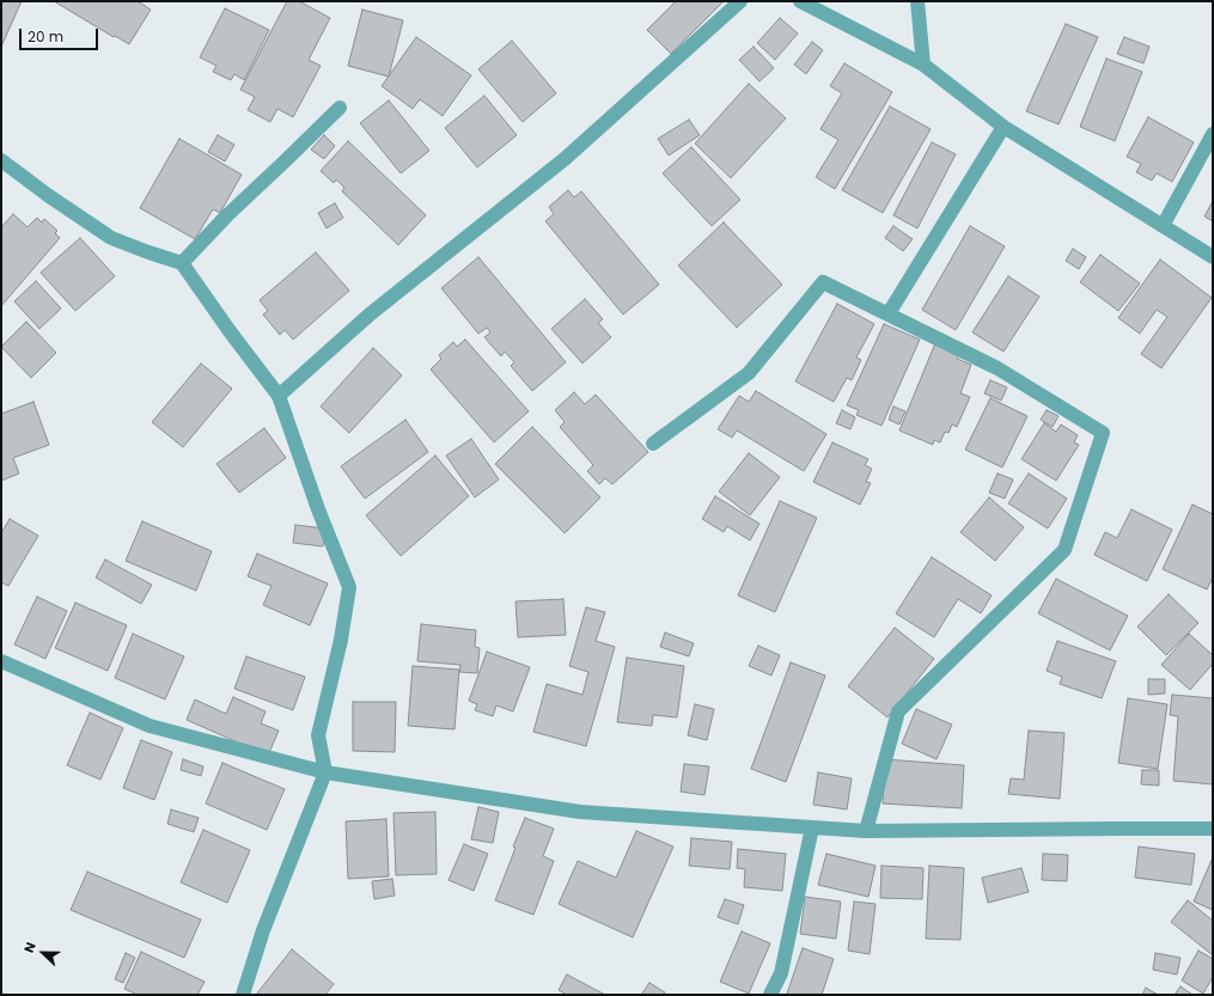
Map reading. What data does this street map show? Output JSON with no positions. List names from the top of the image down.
{
  "scale_bar": "20 m",
  "north": "left"
}
